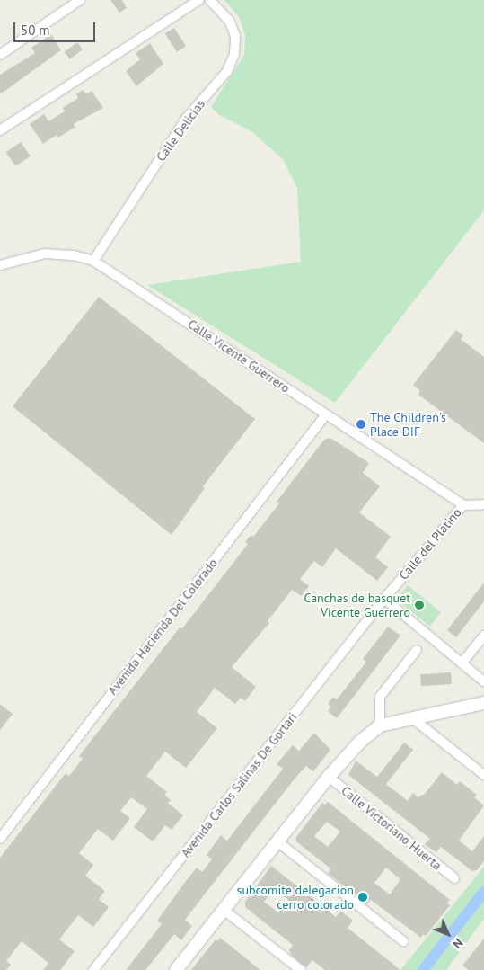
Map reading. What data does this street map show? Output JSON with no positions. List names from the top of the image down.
{
  "streets": {
    "street": [
      "Calle Delicias",
      "Calle Vicente Guerrero",
      "Calle del Platino",
      "Avenida Hacienda Del Colorado",
      "Avenida Carlos Salinas De Gortari",
      "Calle Victoriano Huerta"
    ]
  },
  "crossings": [
    ["Calle Delicias", "Calle Vicente Guerrero"],
    ["Calle Vicente Guerrero", "Calle del Platino"],
    ["Calle Vicente Guerrero", "Avenida Hacienda Del Colorado"],
    ["Calle del Platino", "Avenida Carlos Salinas De Gortari"]
  ],
  "places": ["The Children's Place DIF", "Canchas de basquet Vicente Guerrero", "subcomite delegacion cerro colorado"],
  "scale_bar": "50 m",
  "north": "bottom right"
}
